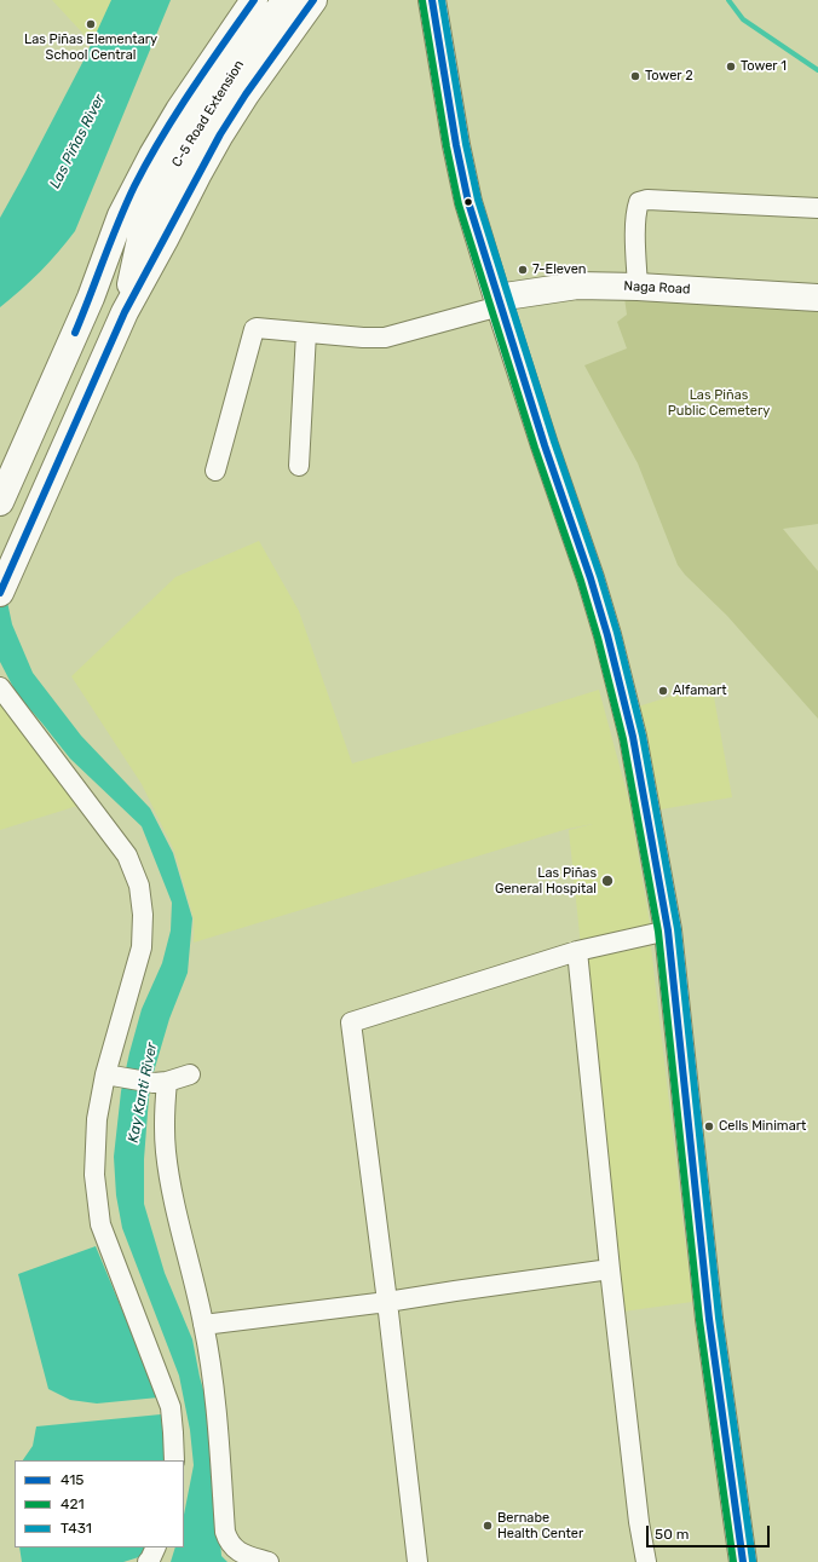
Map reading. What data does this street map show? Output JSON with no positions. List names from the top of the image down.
{
  "streets": {
    "main road": ["C-5 Road Extension", "Naga Road"]
  },
  "water": ["Las Piñas River", "Kay Kanti River"],
  "parks": ["Las Piñas Public Cemetery"],
  "places": [
    "Las Piñas Elementary School Central",
    "Tower 1",
    "Tower 2",
    "7-Eleven",
    "Alfamart",
    "Las Piñas General Hospital",
    "Cells Minimart",
    "Bernabe Health Center"
  ],
  "lines": ["transit line 415", "transit line T431", "transit line 421"],
  "legend": ["415", "421", "T431"],
  "scale_bar": "50 m"
}
